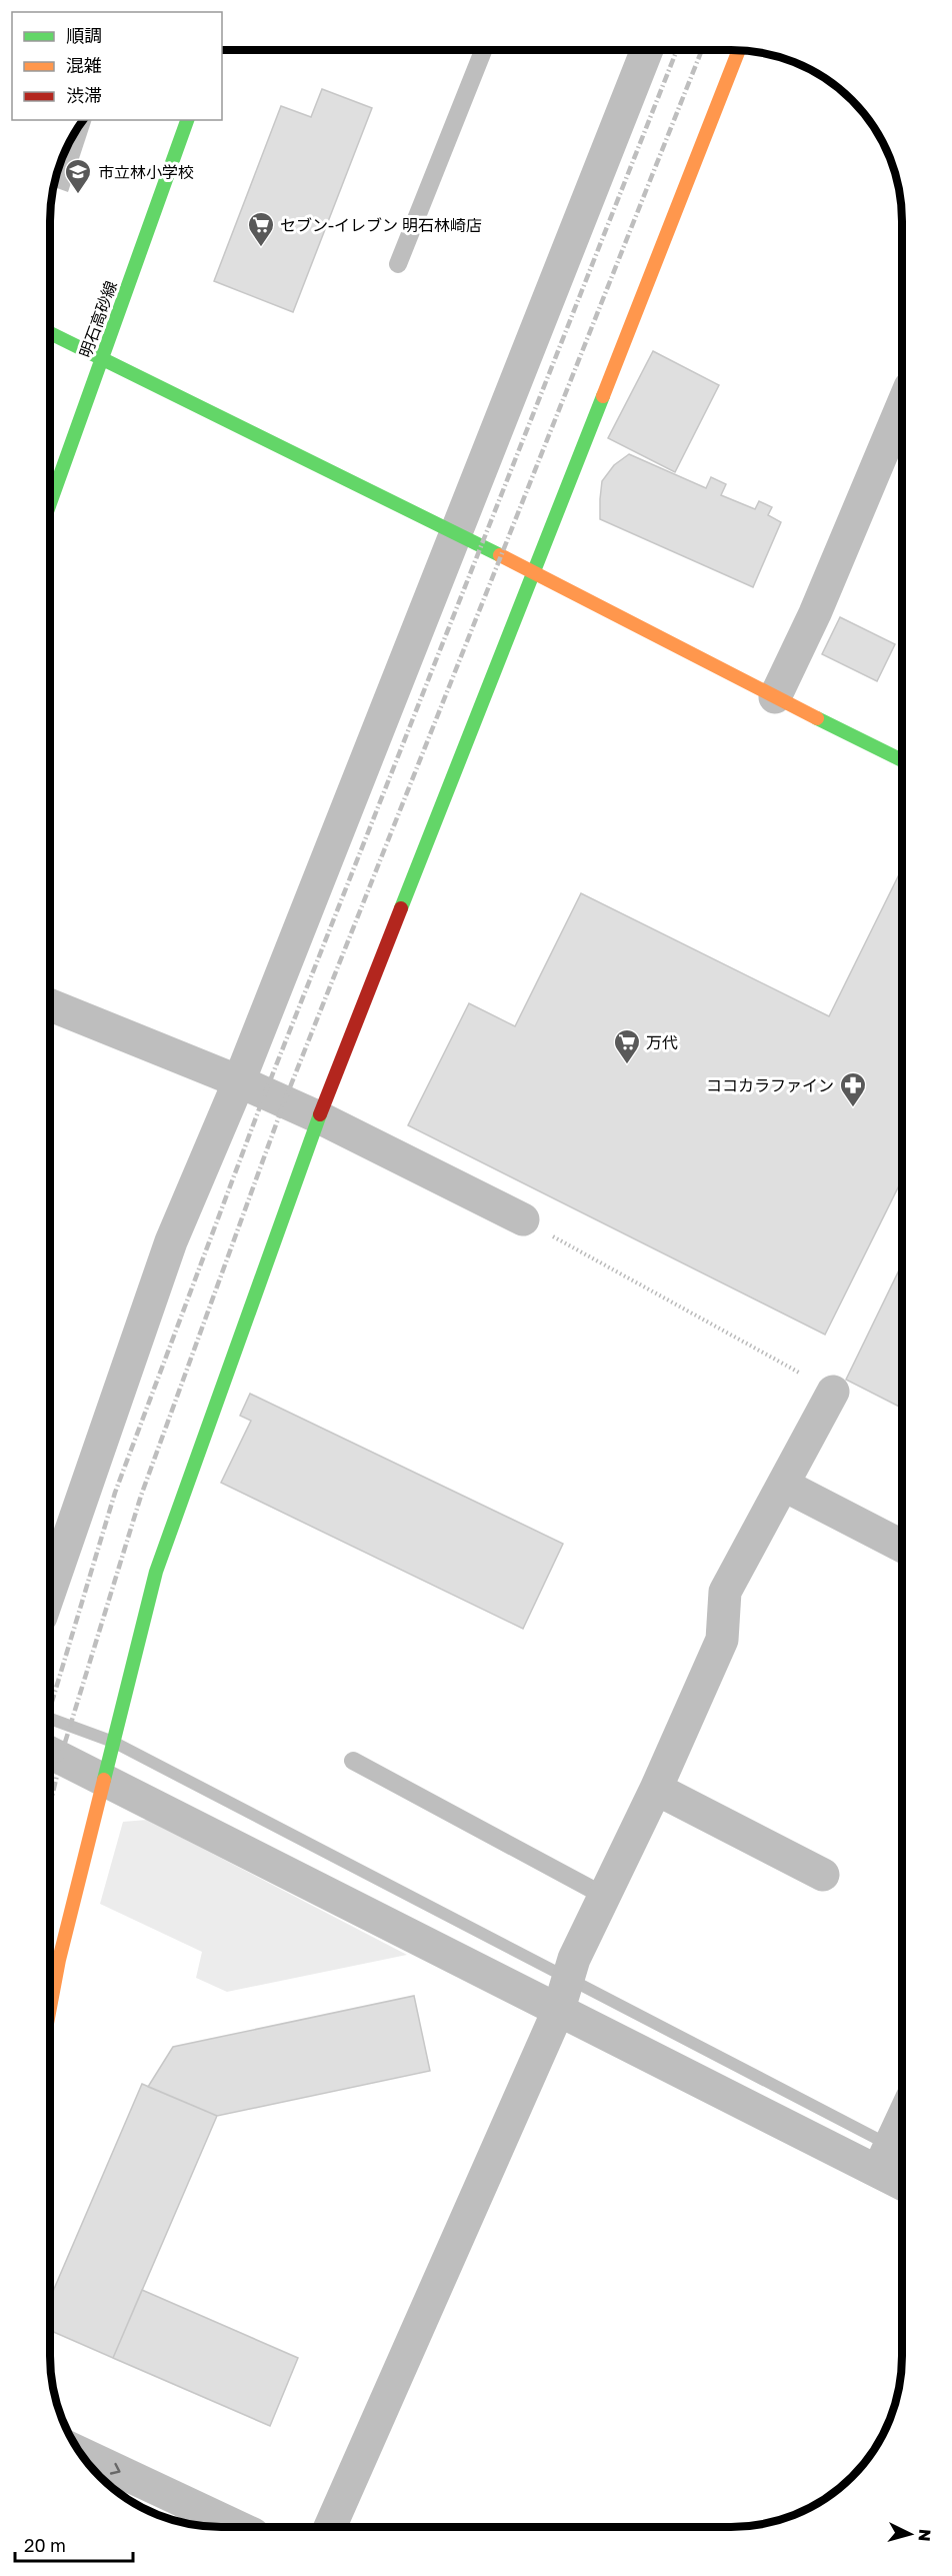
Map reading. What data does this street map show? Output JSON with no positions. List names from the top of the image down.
{
  "streets": {
    "street": ["明石高砂線"]
  },
  "places": {
    "school or university": ["市立林小学校"],
    "supermarket": ["セブン-イレブン 明石林崎店", "万代"],
    "pharmacy": ["ココカラファイン"]
  },
  "legend": ["順調", "混雑", "渋滞"],
  "scale_bar": "20 m",
  "north": "right"
}
